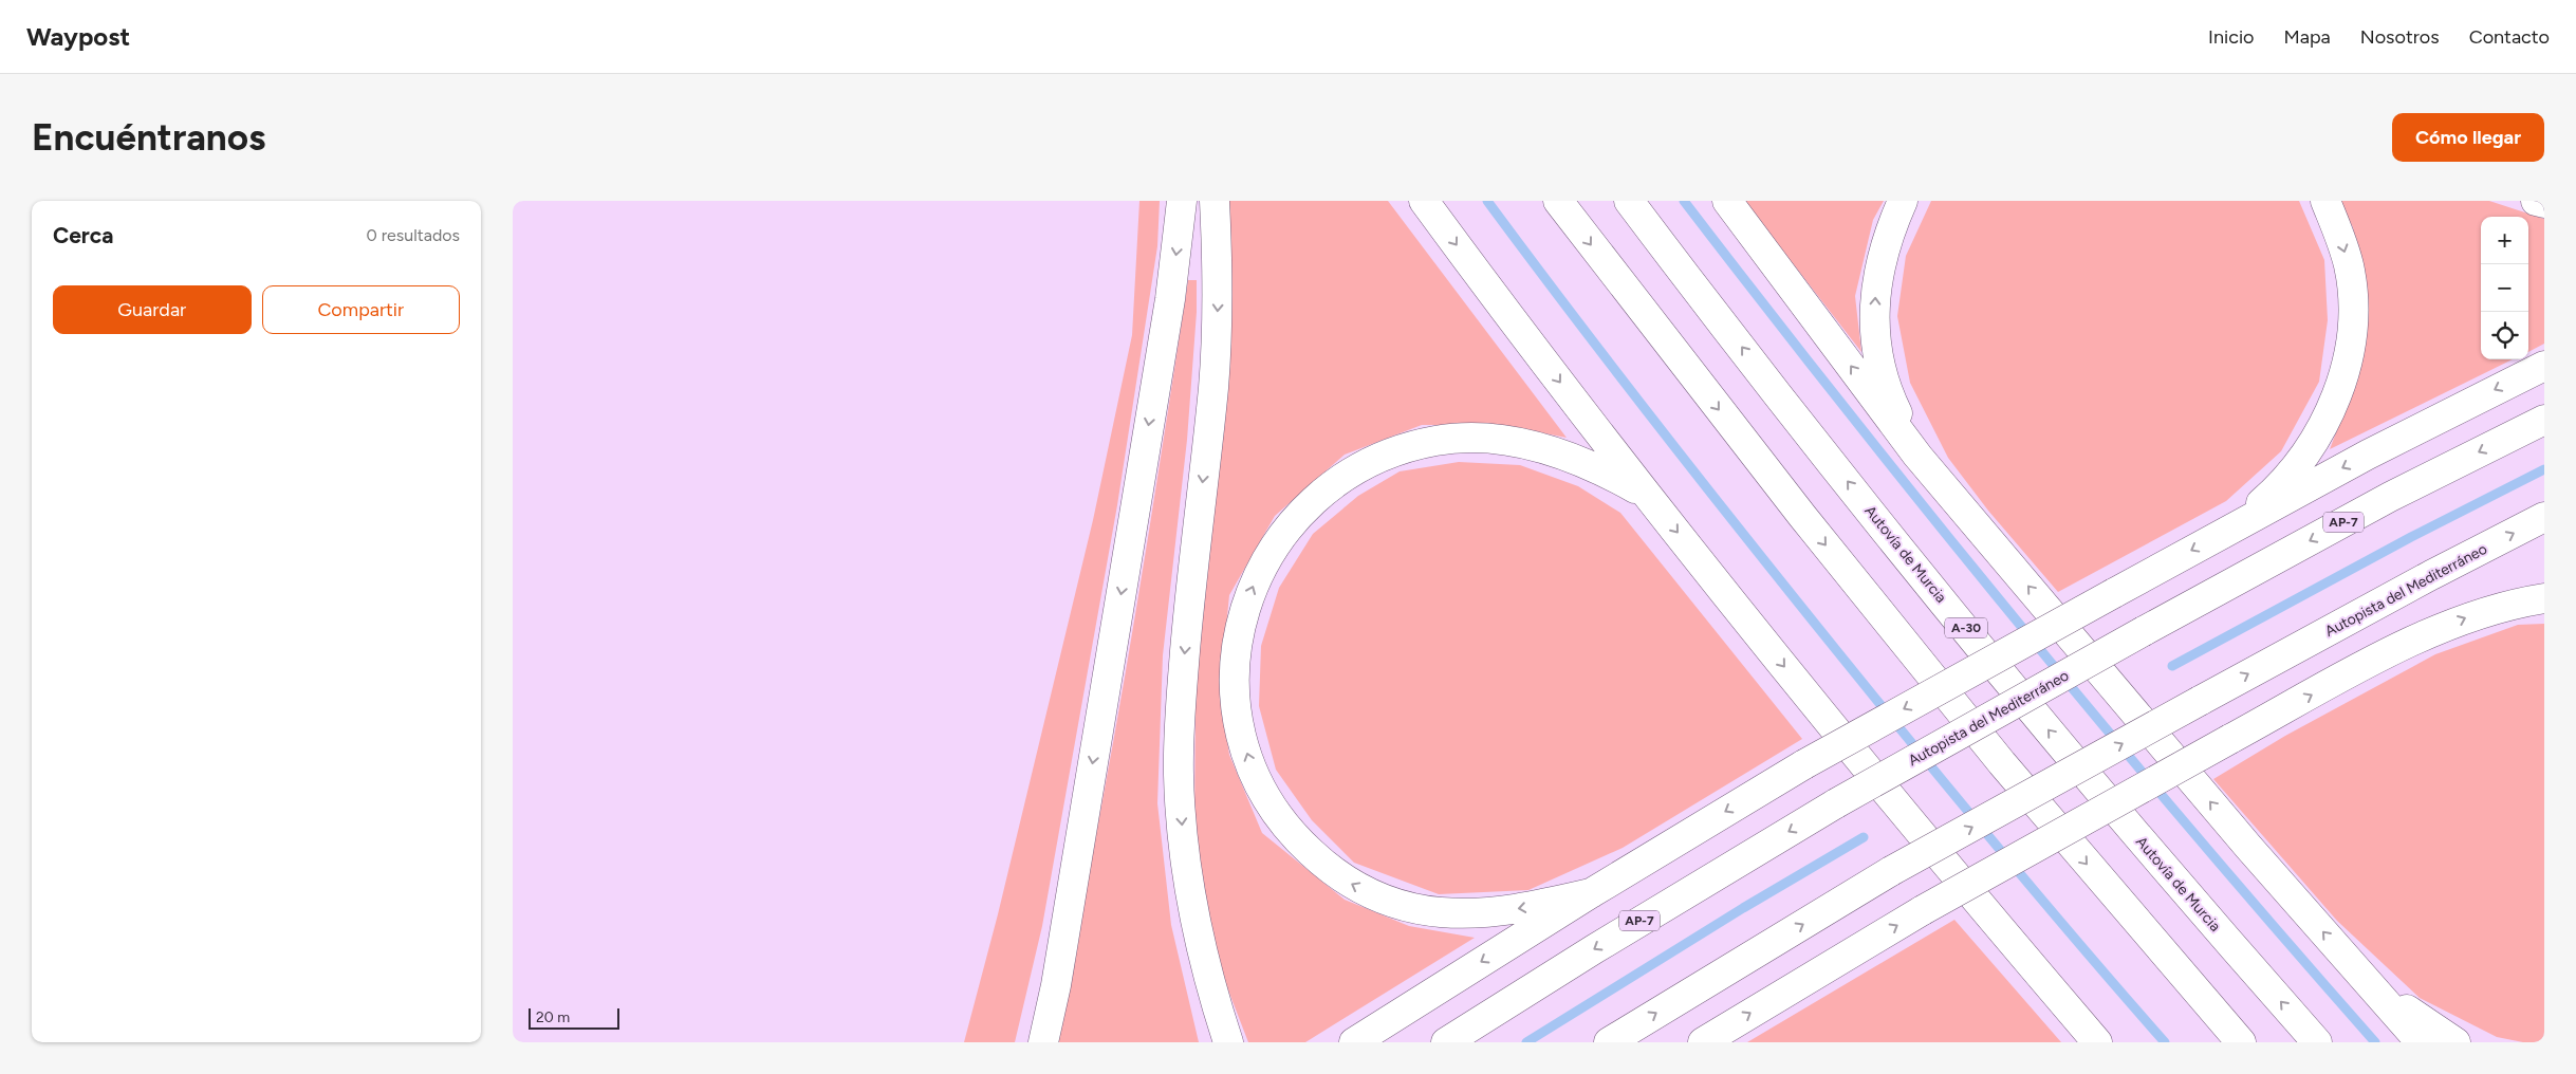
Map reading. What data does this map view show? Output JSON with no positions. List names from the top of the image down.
{
  "streets": {
    "highway": [
      "AP-7",
      "Autovía de Murcia",
      "Autopista del Mediterráneo",
      "A-30"
    ]
  },
  "scale_bar": "20 m",
  "page": {
    "header": "Waypost",
    "nav": [
      "Inicio",
      "Mapa",
      "Nosotros",
      "Contacto"
    ],
    "buttons": [
      "Cómo llegar",
      ["Guardar", "Compartir"]
    ],
    "title": "Encuéntranos",
    "heading": ["Cerca", "0 resultados"],
    "map_buttons": ["+", "−"],
    "scale": "20 m"
  }
}
